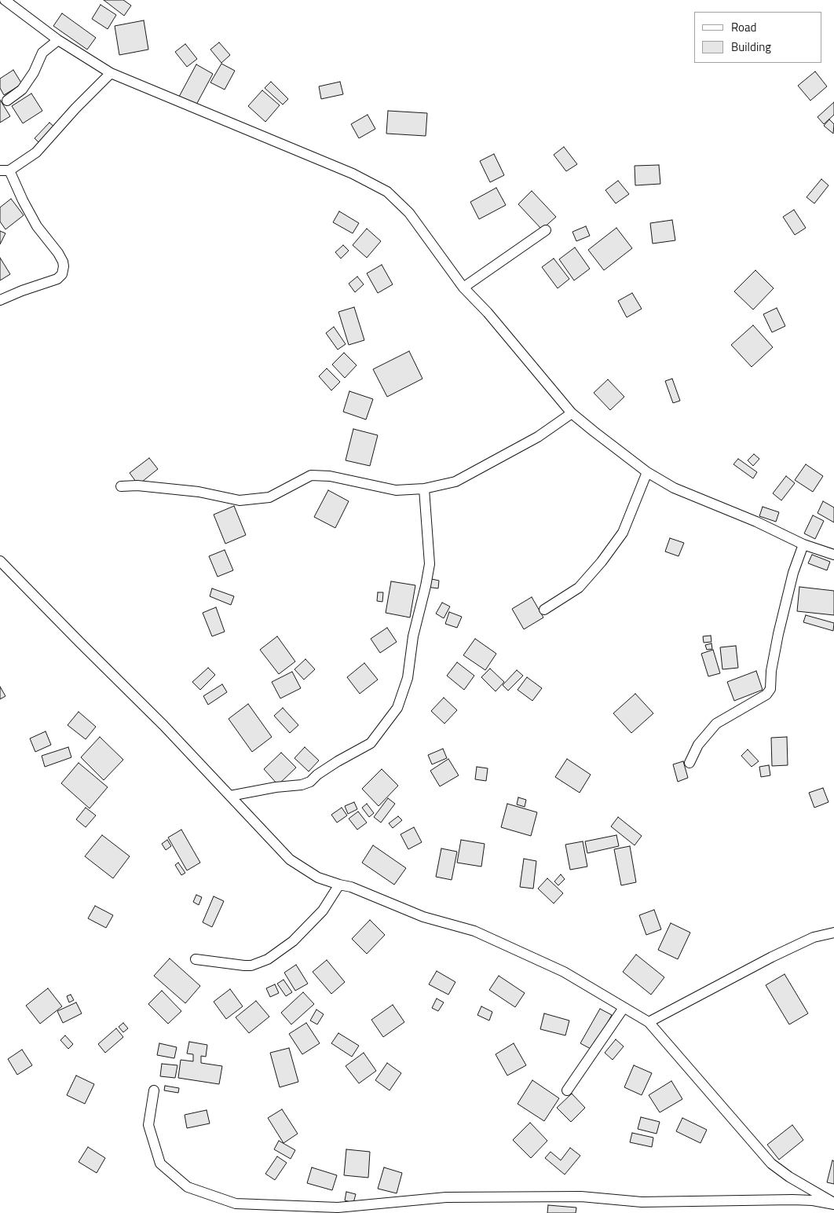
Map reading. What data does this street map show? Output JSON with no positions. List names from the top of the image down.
{
  "legend": ["Road", "Building"]
}
